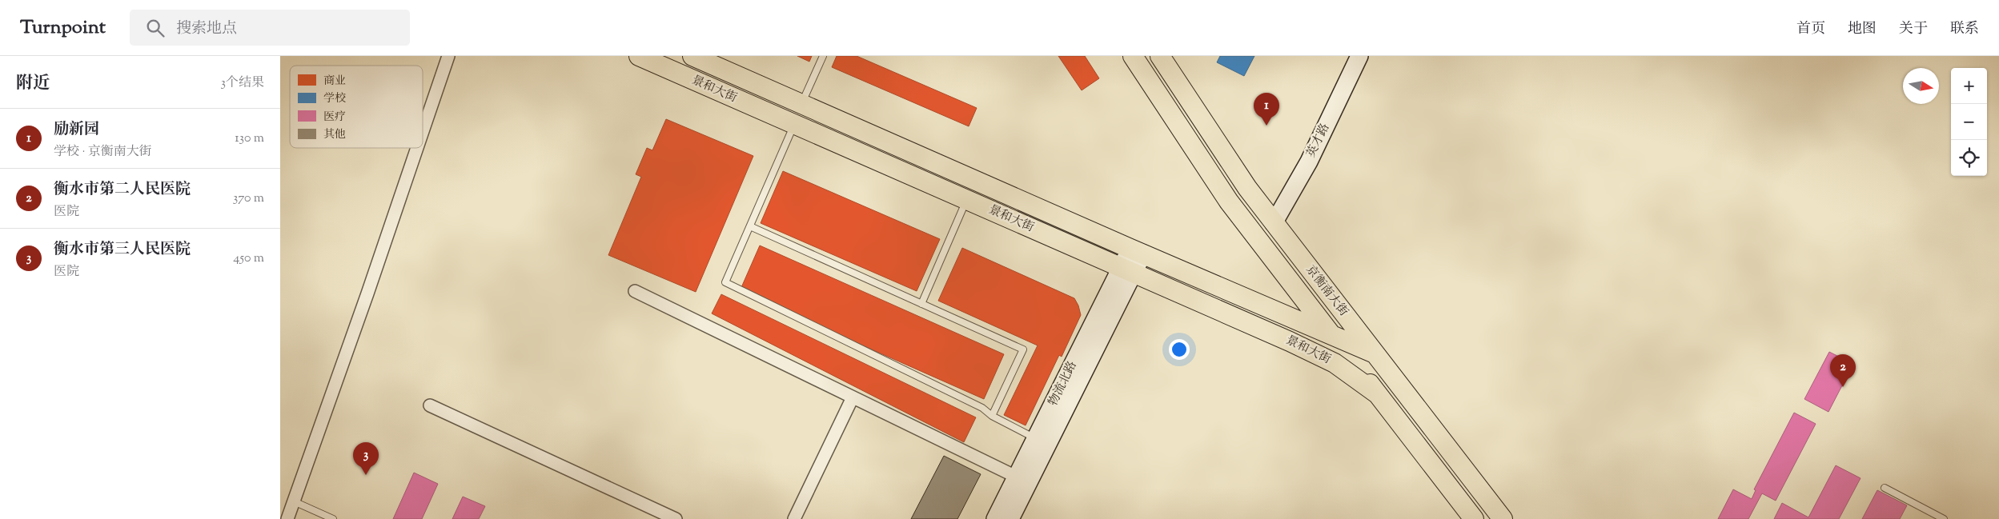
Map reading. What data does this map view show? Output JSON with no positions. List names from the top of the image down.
{
  "streets": {
    "main road": ["景和大街", "京衡南大街"],
    "street": ["英才路", "物流北路"]
  },
  "crossings": [
    ["景和大街", "京衡南大街"],
    ["景和大街", "物流北路"],
    ["英才路", "京衡南大街"]
  ],
  "legend": [
    "商业",
    "学校",
    "医疗",
    "其他"
  ],
  "north": "right",
  "page": {
    "header": "Turnpoint",
    "search": "搜索地点",
    "nav": [
      "首页",
      "地图",
      "关于",
      "联系"
    ],
    "heading": ["附近", "3个结果"],
    "map_buttons": ["+", "−"],
    "pins": ["1", "2", "3"],
    "list": [
      {
        "mark": "1",
        "name": "励新园",
        "note": "学校 · 京衡南大街",
        "value": "130 m"
      },
      {
        "mark": "2",
        "name": "衡水市第二人民医院",
        "note": "医院",
        "value": "370 m"
      },
      {
        "mark": "3",
        "name": "衡水市第三人民医院",
        "note": "医院",
        "value": "450 m"
      }
    ]
  }
}
